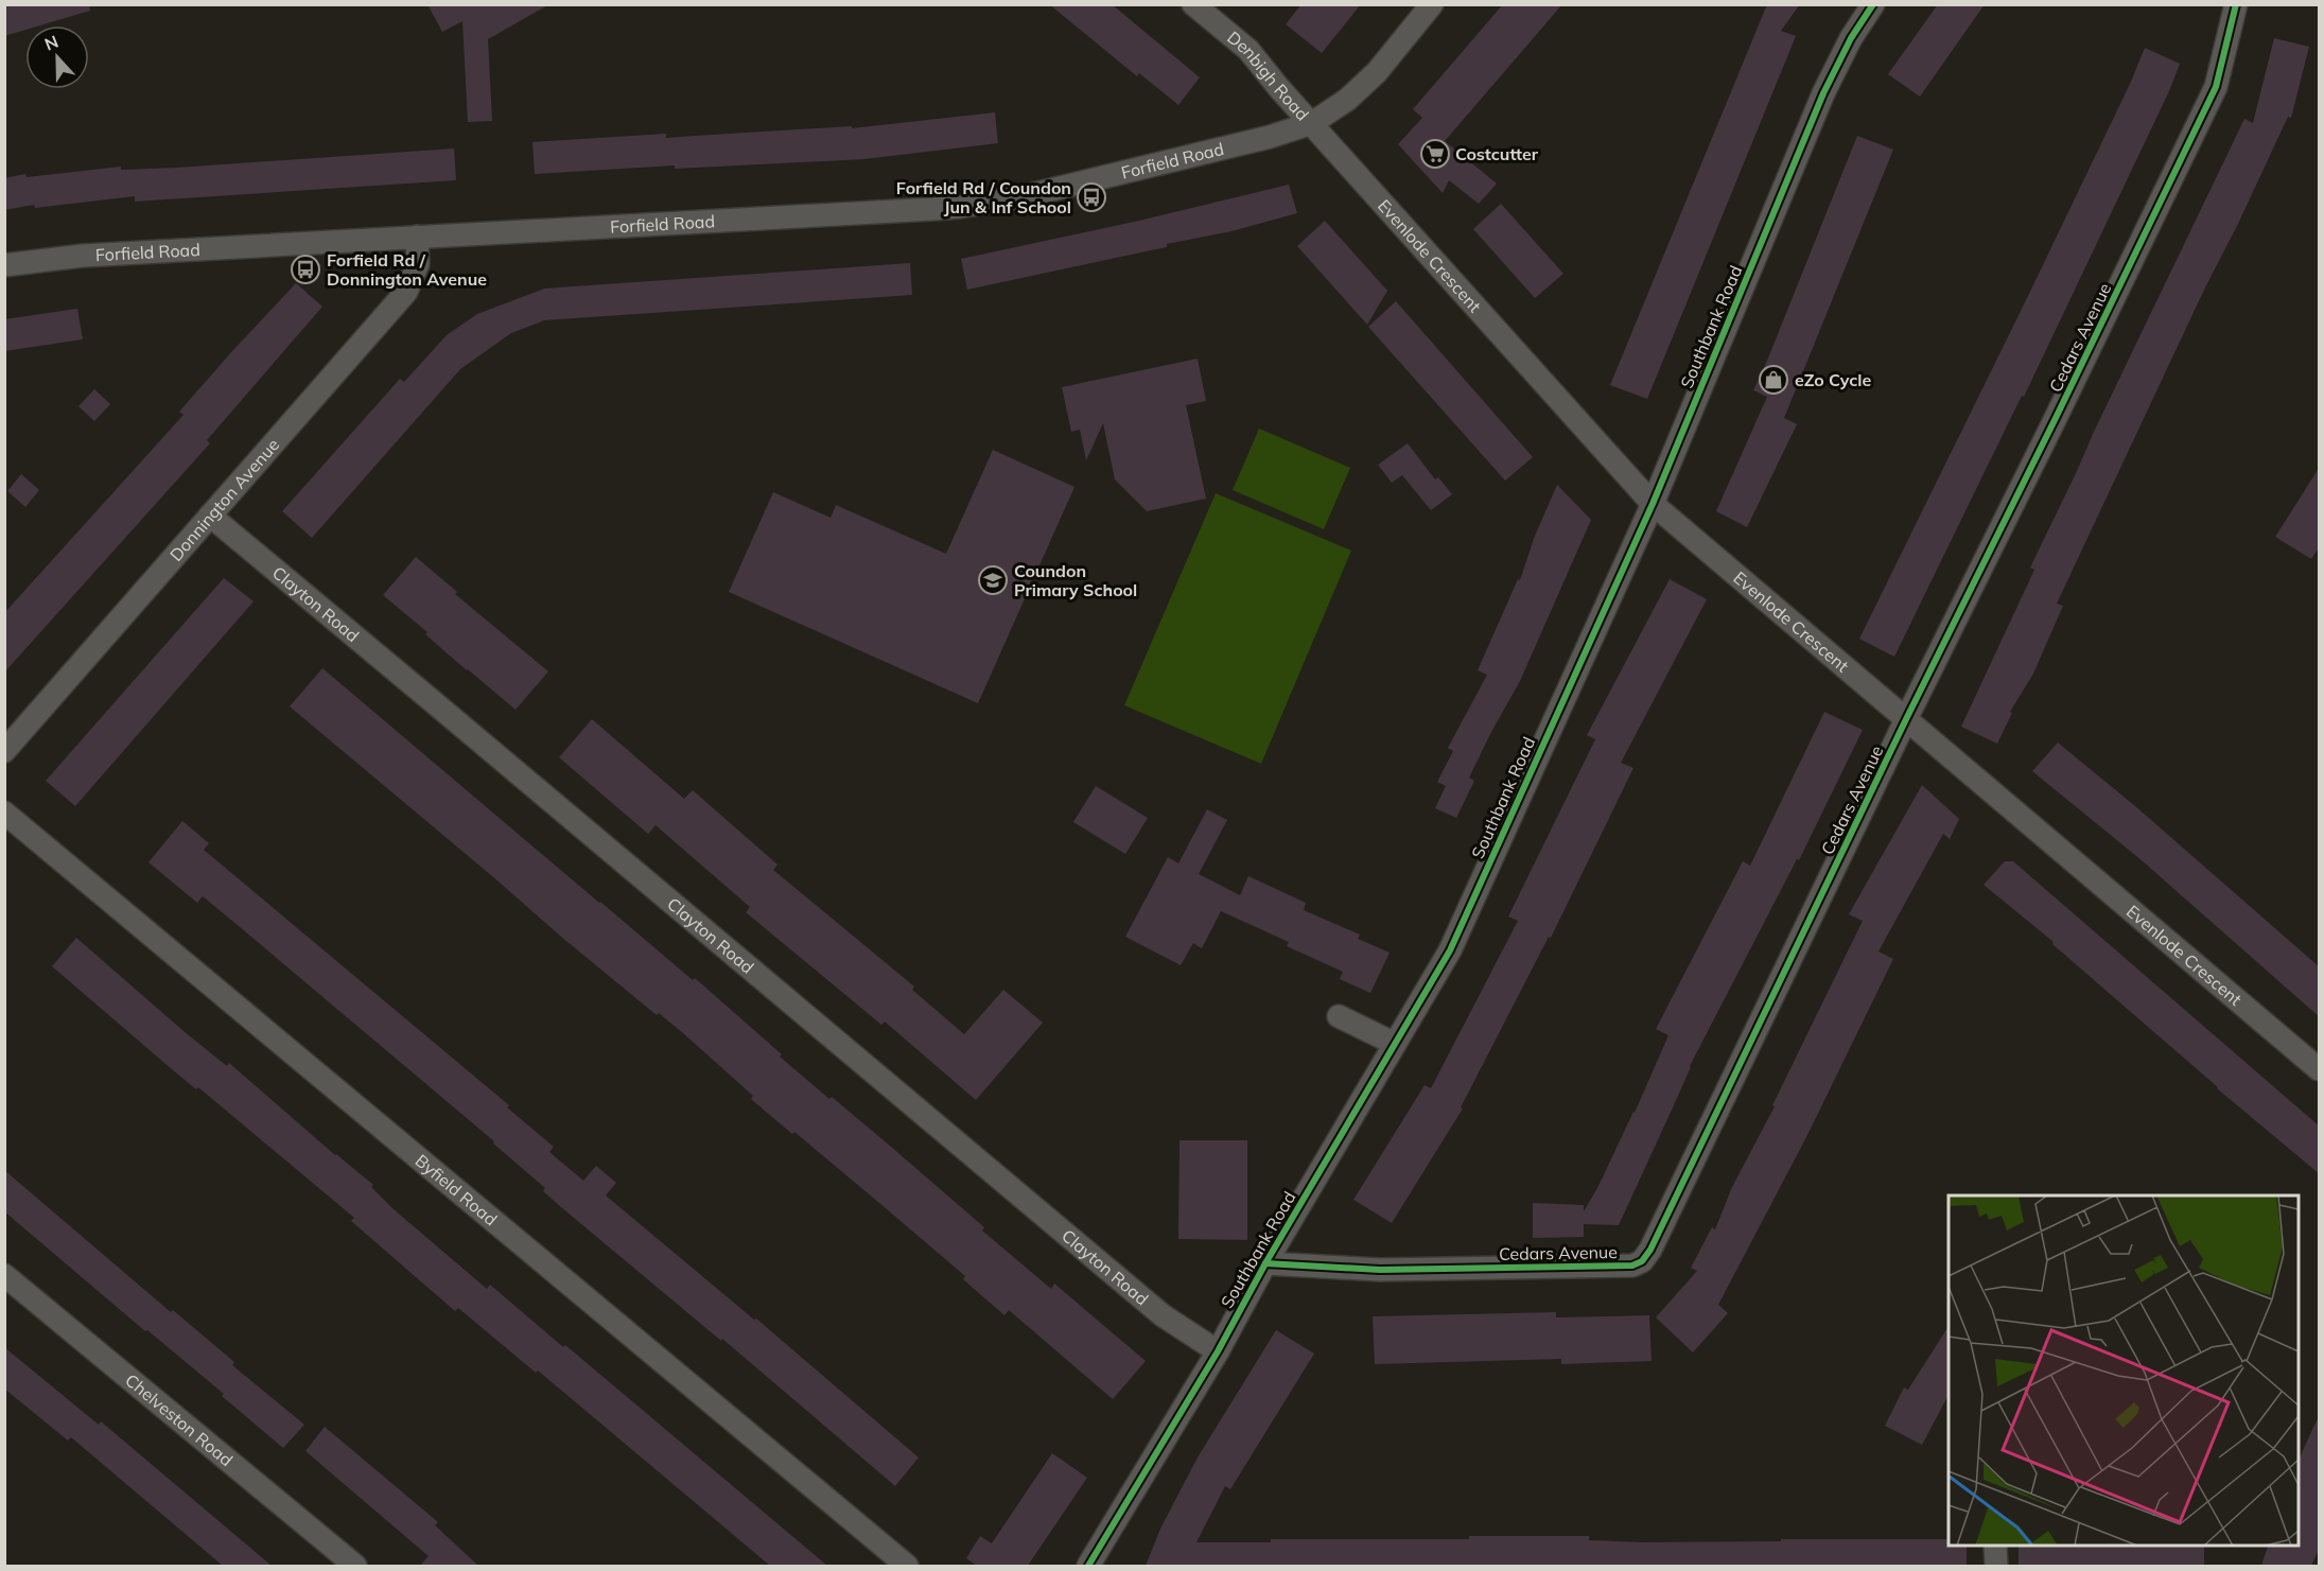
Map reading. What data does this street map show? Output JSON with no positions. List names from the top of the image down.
{
  "streets": {
    "street": [
      "Denbigh Road",
      "Forfield Road",
      "Evenlode Crescent",
      "Southbank Road",
      "Cedars Avenue",
      "Donnington Avenue",
      "Clayton Road",
      "Byfield Road",
      "Chelveston Road"
    ]
  },
  "crossings": [
    ["Denbigh Road", "Forfield Road"],
    ["Denbigh Road", "Evenlode Crescent"],
    ["Forfield Road", "Evenlode Crescent"],
    ["Forfield Road", "Donnington Avenue"],
    ["Evenlode Crescent", "Southbank Road"],
    ["Evenlode Crescent", "Cedars Avenue"],
    ["Southbank Road", "Cedars Avenue"],
    ["Southbank Road", "Clayton Road"],
    ["Donnington Avenue", "Clayton Road"]
  ],
  "places": {
    "supermarket": ["Costcutter"],
    "bus stop": ["Forfield Rd / Coundon Jun & Inf School", "Forfield Rd / Donnington Avenue"],
    "shop": ["eZo Cycle"],
    "school or university": ["Coundon Primary School"]
  },
  "north": "top"
}
